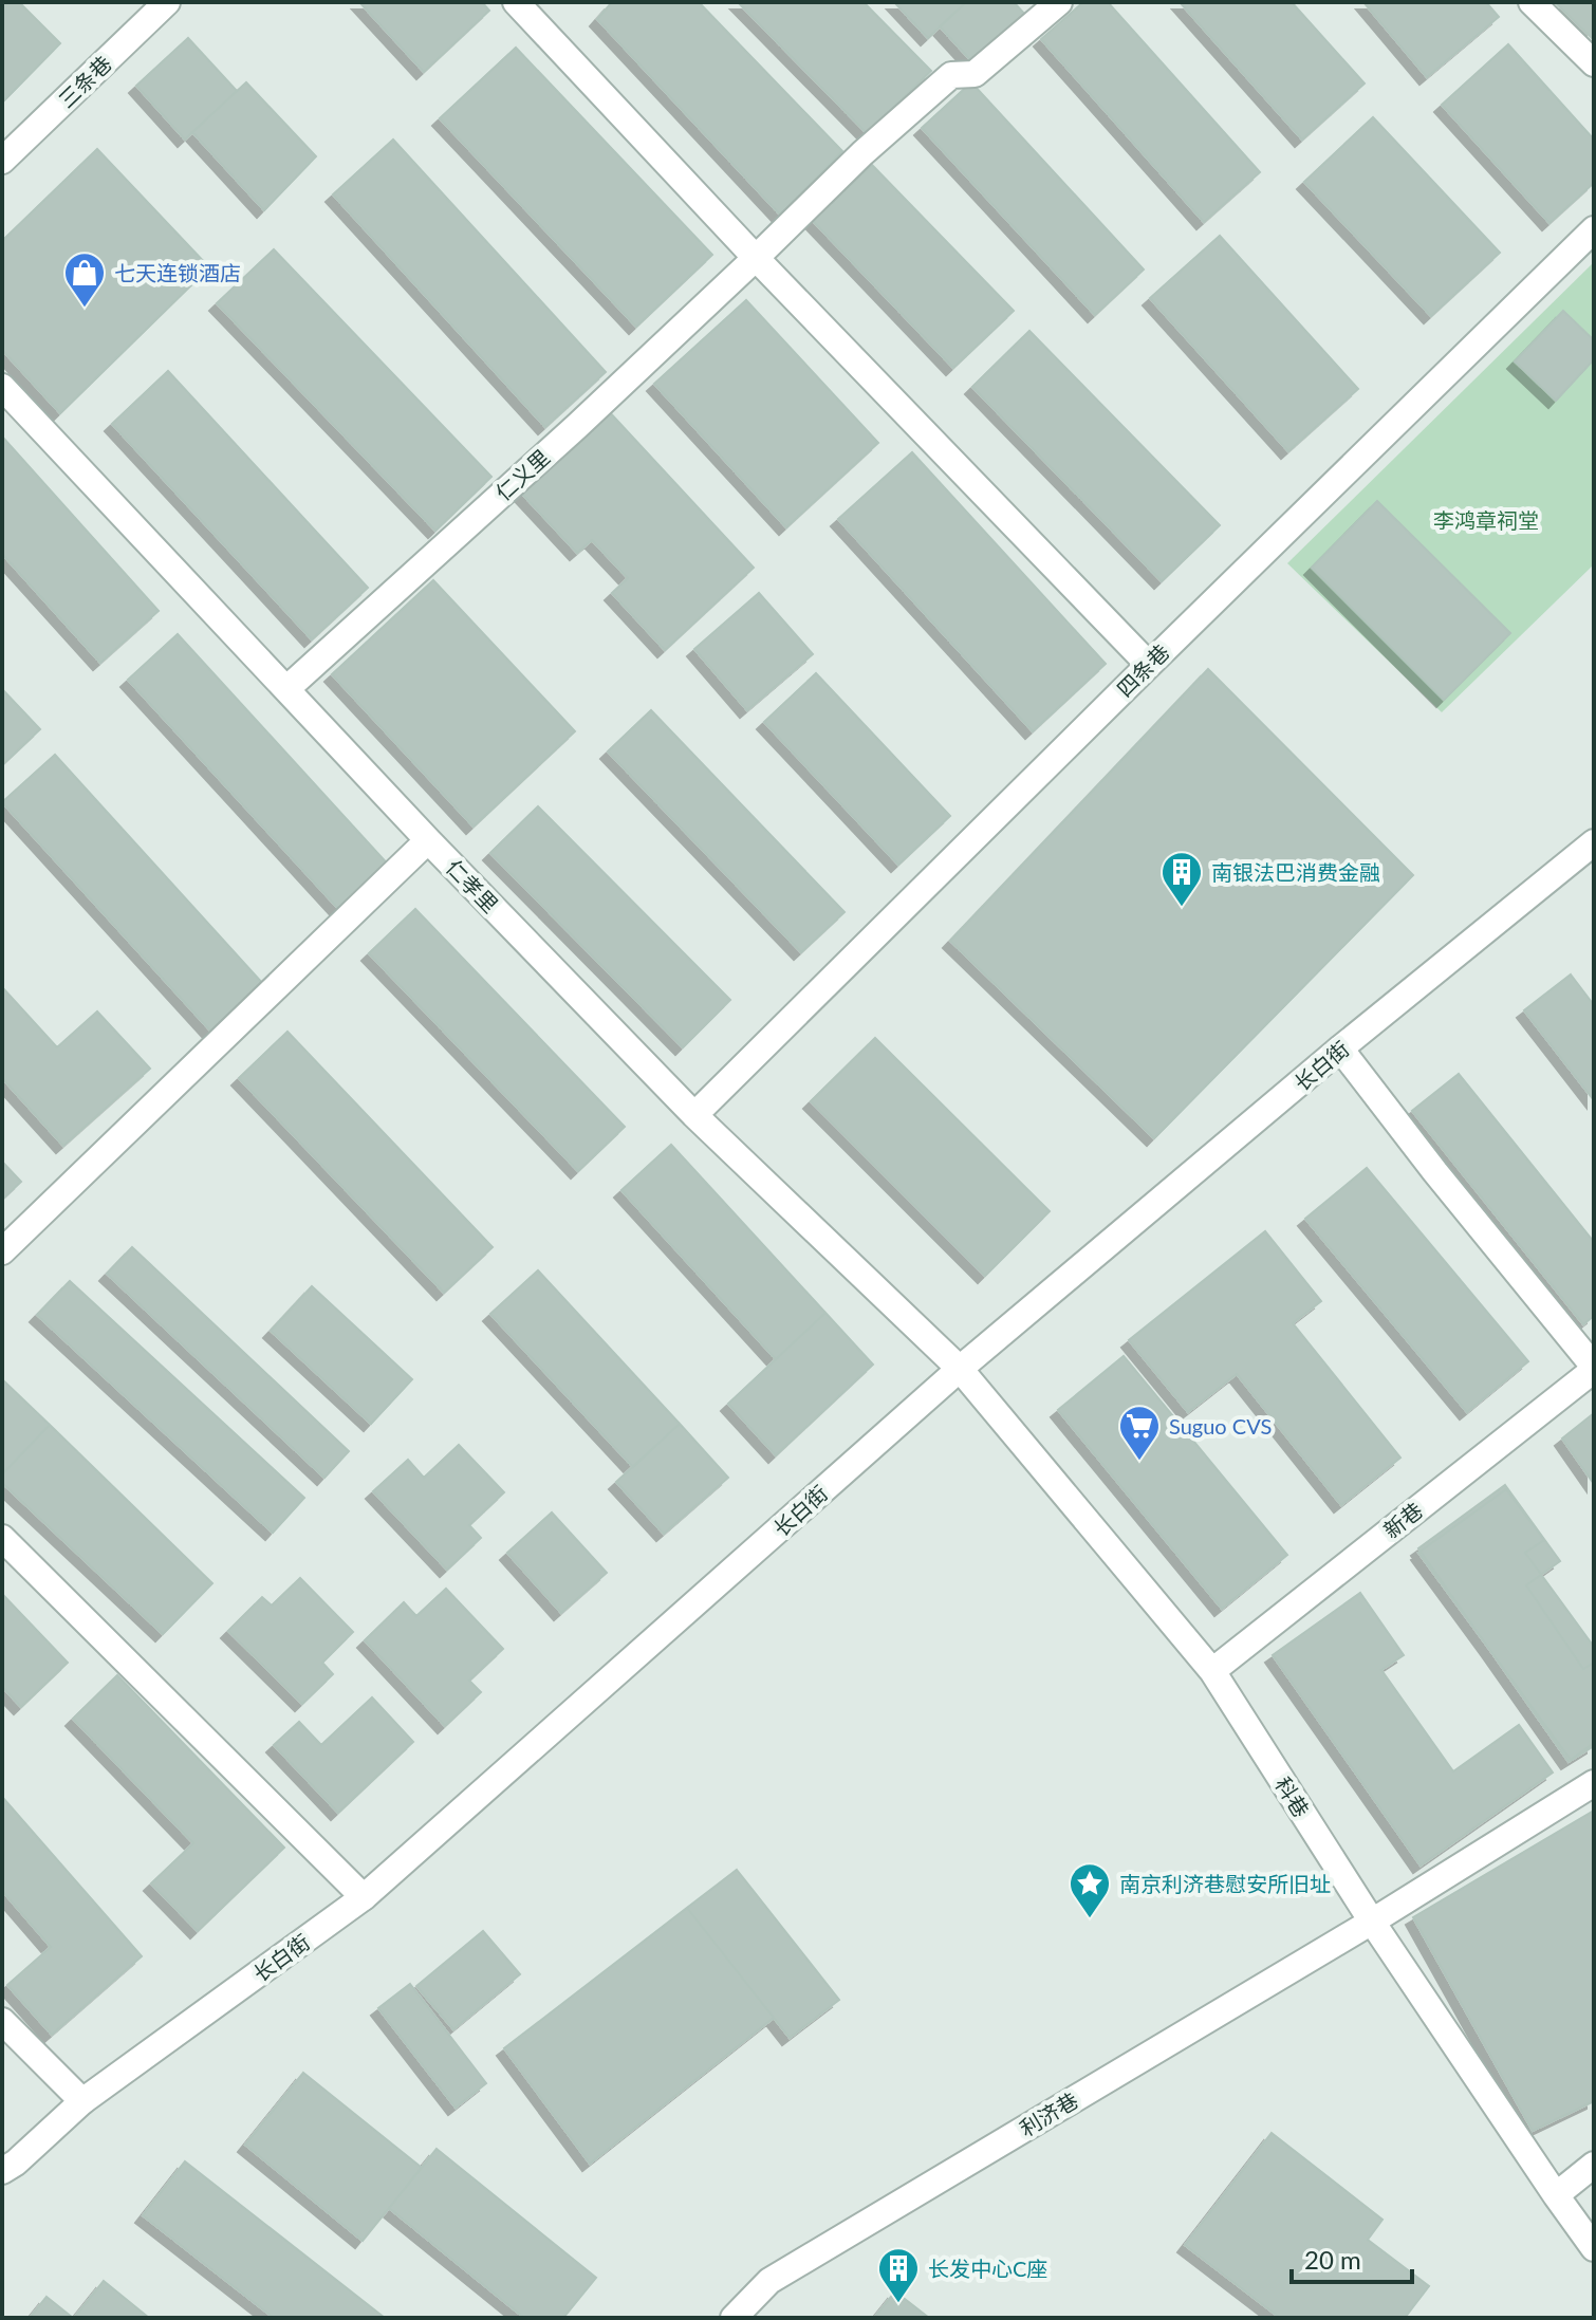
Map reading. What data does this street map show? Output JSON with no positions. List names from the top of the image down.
{
  "streets": {
    "street": [
      "三条巷",
      "仁义里",
      "四条巷",
      "仁孝里",
      "长白街",
      "新巷",
      "科巷",
      "利济巷"
    ]
  },
  "crossings": [
    ["仁义里", "仁孝里"],
    ["四条巷", "仁孝里"],
    ["仁孝里", "长白街"],
    ["仁孝里", "科巷"],
    ["长白街", "科巷"],
    ["新巷", "科巷"],
    ["科巷", "利济巷"]
  ],
  "parks": ["李鸿章祠堂"],
  "places": {
    "shop": ["七天连锁酒店"],
    "building": ["南银法巴消费金融", "长发中心C座"],
    "supermarket": ["Suguo CVS"],
    "place": ["南京利济巷慰安所旧址"]
  },
  "scale_bar": "20 m"
}
